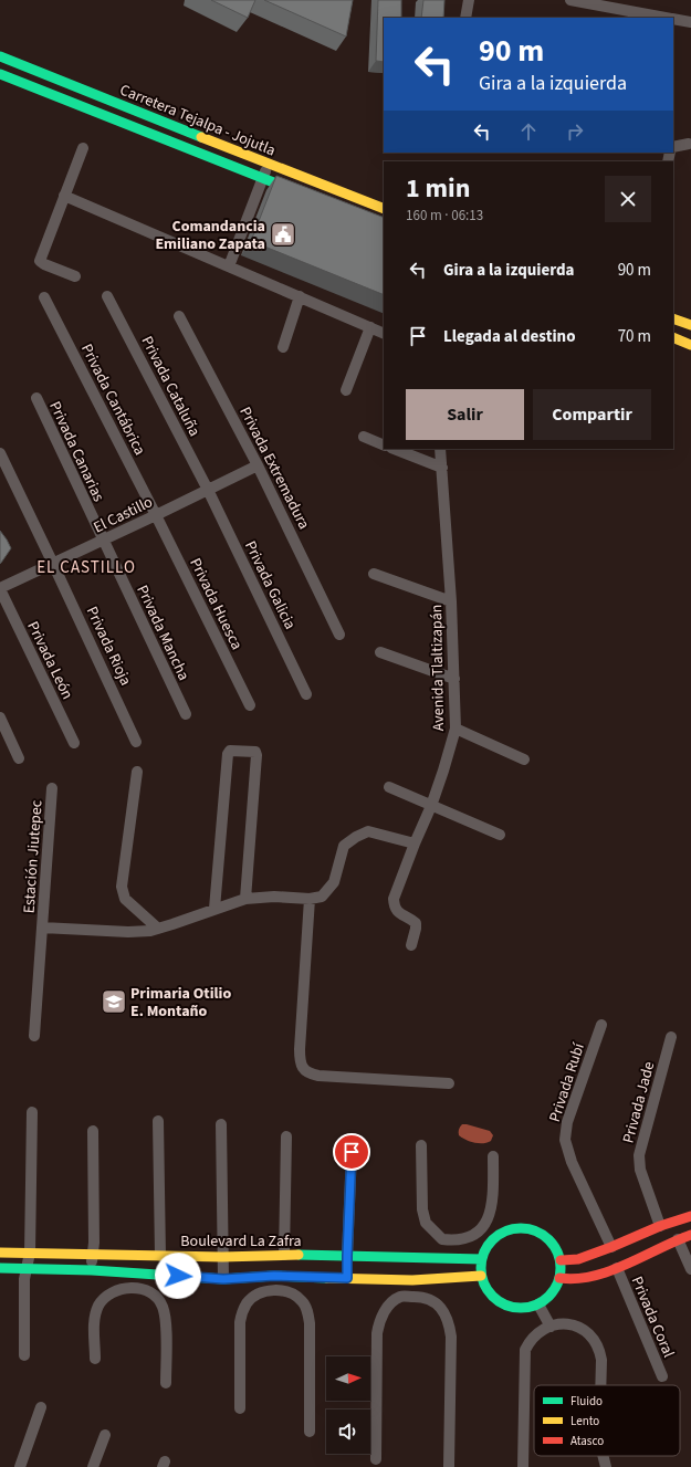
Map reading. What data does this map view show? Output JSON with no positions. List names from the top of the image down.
{
  "streets": {
    "street": [
      "Carretera Tejalpa - Jojutla",
      "Privada Cataluña",
      "Privada Cantábrica",
      "Privada Canarias",
      "Privada Extremadura",
      "El Castillo",
      "Privada Galicia",
      "Privada Huesca",
      "Privada Mancha",
      "Privada Rioja",
      "Privada León",
      "Avenida Tlaltizapán",
      "Estación Jiutepec",
      "Privada Rubí",
      "Privada Jade",
      "Boulevard La Zafra",
      "Privada Coral"
    ]
  },
  "crossings": [
    ["Privada Cataluña", "El Castillo"],
    ["Privada Cataluña", "Privada Galicia"],
    ["Privada Cantábrica", "El Castillo"],
    ["Privada Cantábrica", "Privada Huesca"],
    ["Privada Canarias", "El Castillo"],
    ["Privada Canarias", "Privada Mancha"],
    ["Privada Extremadura", "El Castillo"],
    ["El Castillo", "Privada Galicia"],
    ["El Castillo", "Privada Huesca"],
    ["El Castillo", "Privada Mancha"],
    ["El Castillo", "Privada Rioja"],
    ["El Castillo", "Privada León"],
    ["Avenida Tlaltizapán", "Estación Jiutepec"]
  ],
  "districts": ["EL CASTILLO"],
  "places": {
    "public building": ["Comandancia Emiliano Zapata"],
    "school or university": ["Primaria Otilio E. Montaño"]
  },
  "legend": ["Fluido", "Lento", "Atasco"],
  "north": "right",
  "page": {
    "turn": ["90 m", "Gira a la izquierda"],
    "heading": ["1 min", "160 m · 06:13"],
    "list": [
      {
        "name": "Gira a la izquierda",
        "value": "90 m"
      },
      {
        "name": "Llegada al destino",
        "value": "70 m"
      }
    ],
    "buttons": ["Salir", "Compartir"]
  }
}
